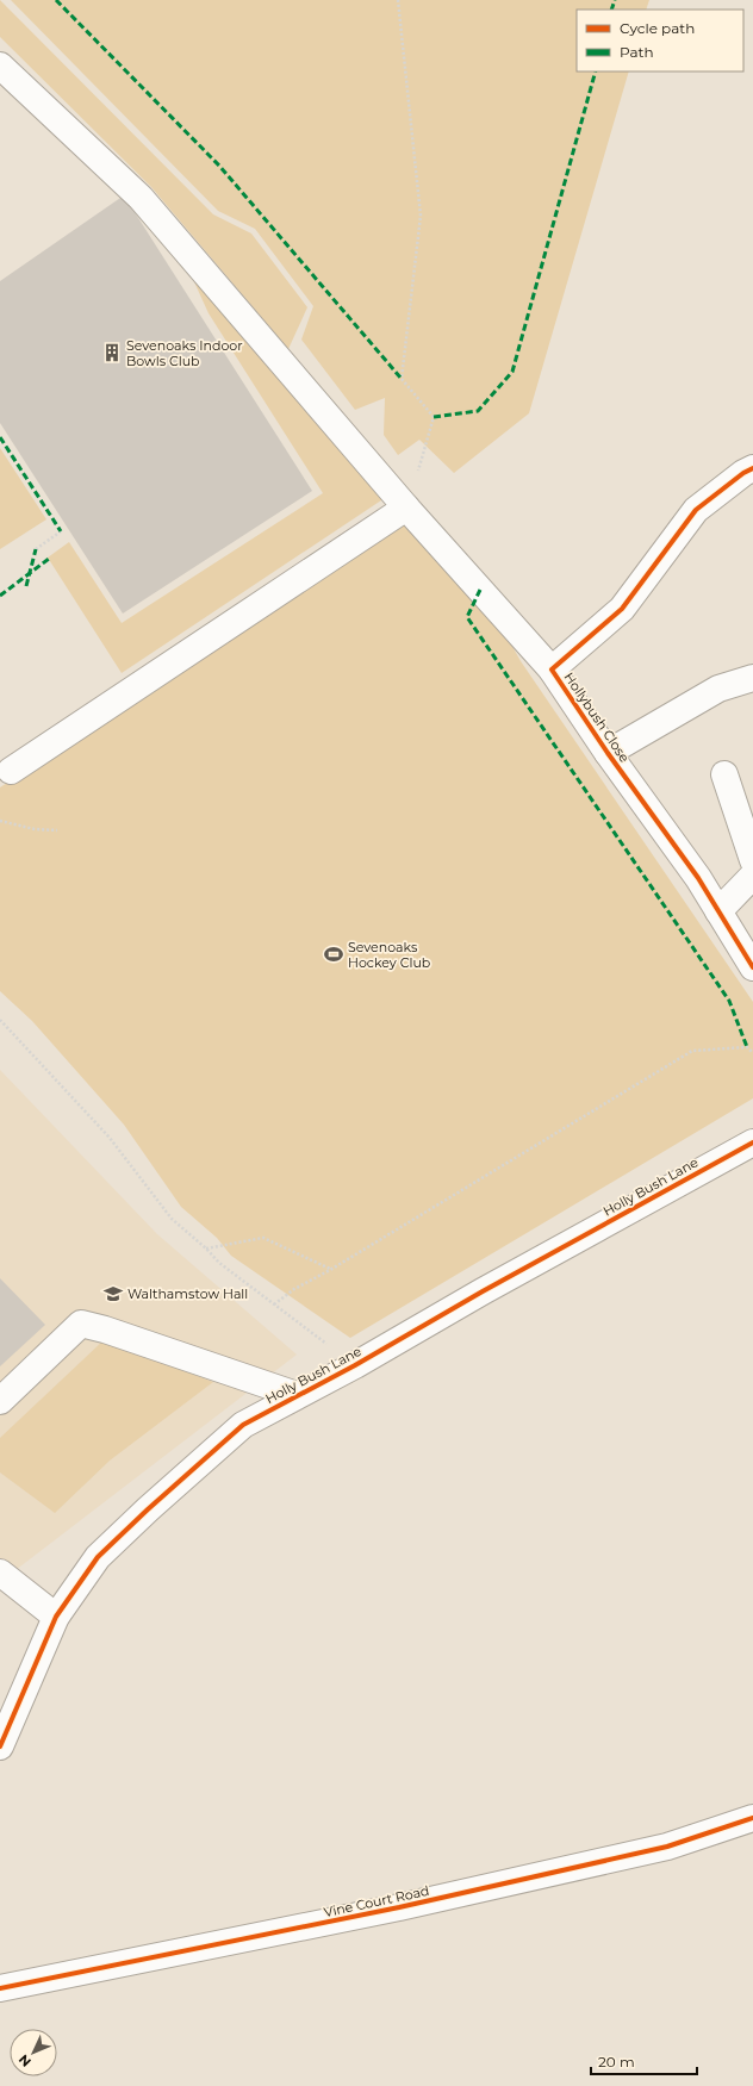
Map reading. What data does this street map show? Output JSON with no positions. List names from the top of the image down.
{
  "streets": {
    "street": ["Hollybush Close", "Holly Bush Lane", "Vine Court Road"]
  },
  "places": {
    "building": ["Sevenoaks Indoor Bowls Club"],
    "sports": ["Sevenoaks Hockey Club"],
    "school or university": ["Walthamstow Hall"]
  },
  "legend": ["Cycle path", "Path"],
  "scale_bar": "20 m",
  "north": "bottom left"
}
